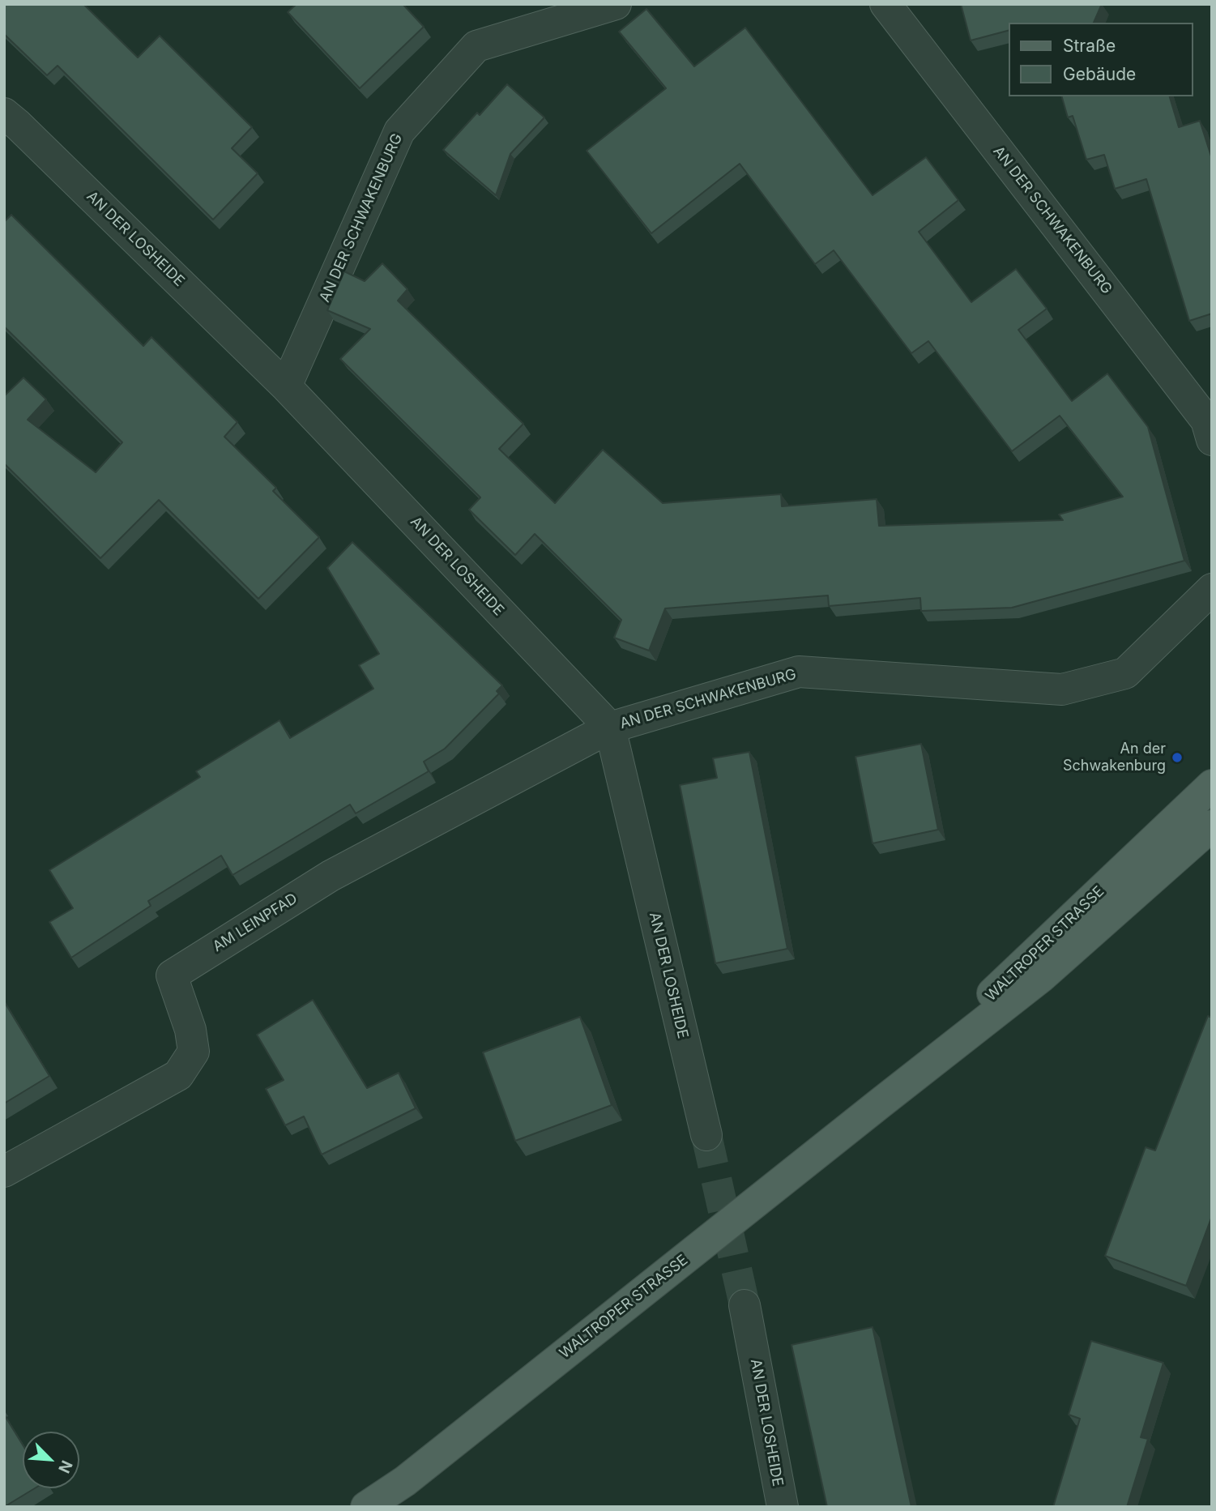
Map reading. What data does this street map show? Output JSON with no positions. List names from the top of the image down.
{
  "streets": {
    "main road": ["WALTROPER STRASSE"],
    "street": ["AN DER SCHWAKENBURG", "AN DER LOSHEIDE", "AM LEINPFAD"]
  },
  "crossings": [
    ["AN DER SCHWAKENBURG", "AN DER LOSHEIDE"],
    ["AN DER SCHWAKENBURG", "AM LEINPFAD"],
    ["AN DER LOSHEIDE", "AM LEINPFAD"]
  ],
  "places": ["An der Schwakenburg"],
  "legend": ["Straße", "Gebäude"],
  "north": "bottom right"
}
